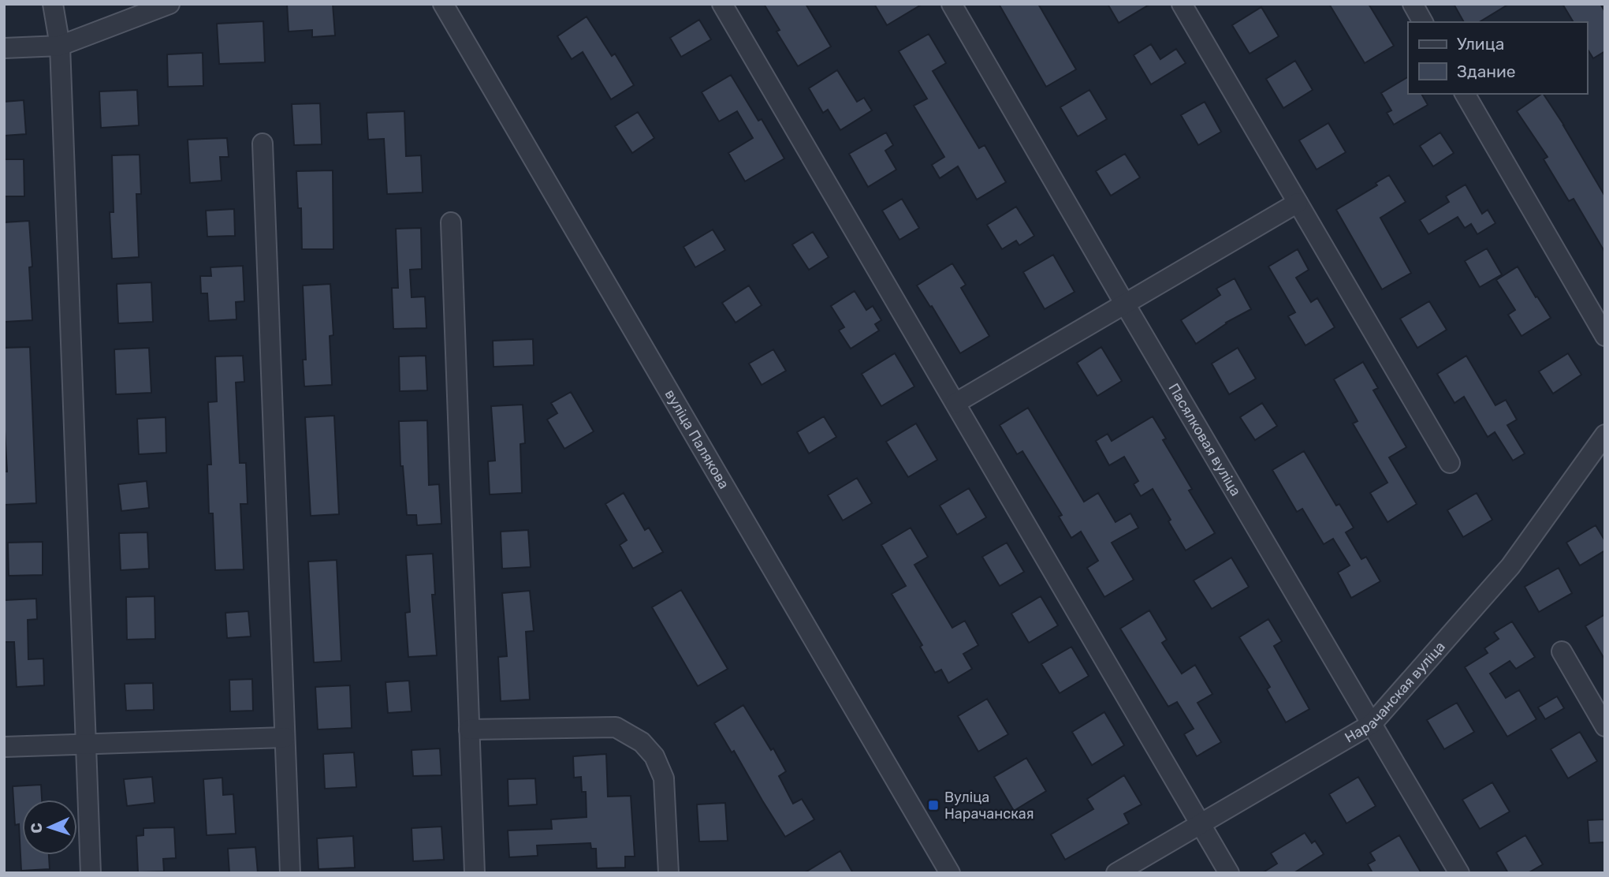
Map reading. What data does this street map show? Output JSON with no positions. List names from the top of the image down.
{
  "streets": {
    "street": ["вуліца Палякова", "Пасялковая вуліца", "Нарачанская вуліца"]
  },
  "crossings": [
    ["Пасялковая вуліца", "Нарачанская вуліца"]
  ],
  "places": {
    "transit": ["Вуліца Нарачанская"]
  },
  "legend": ["Улица", "Здание"],
  "north": "left"
}
